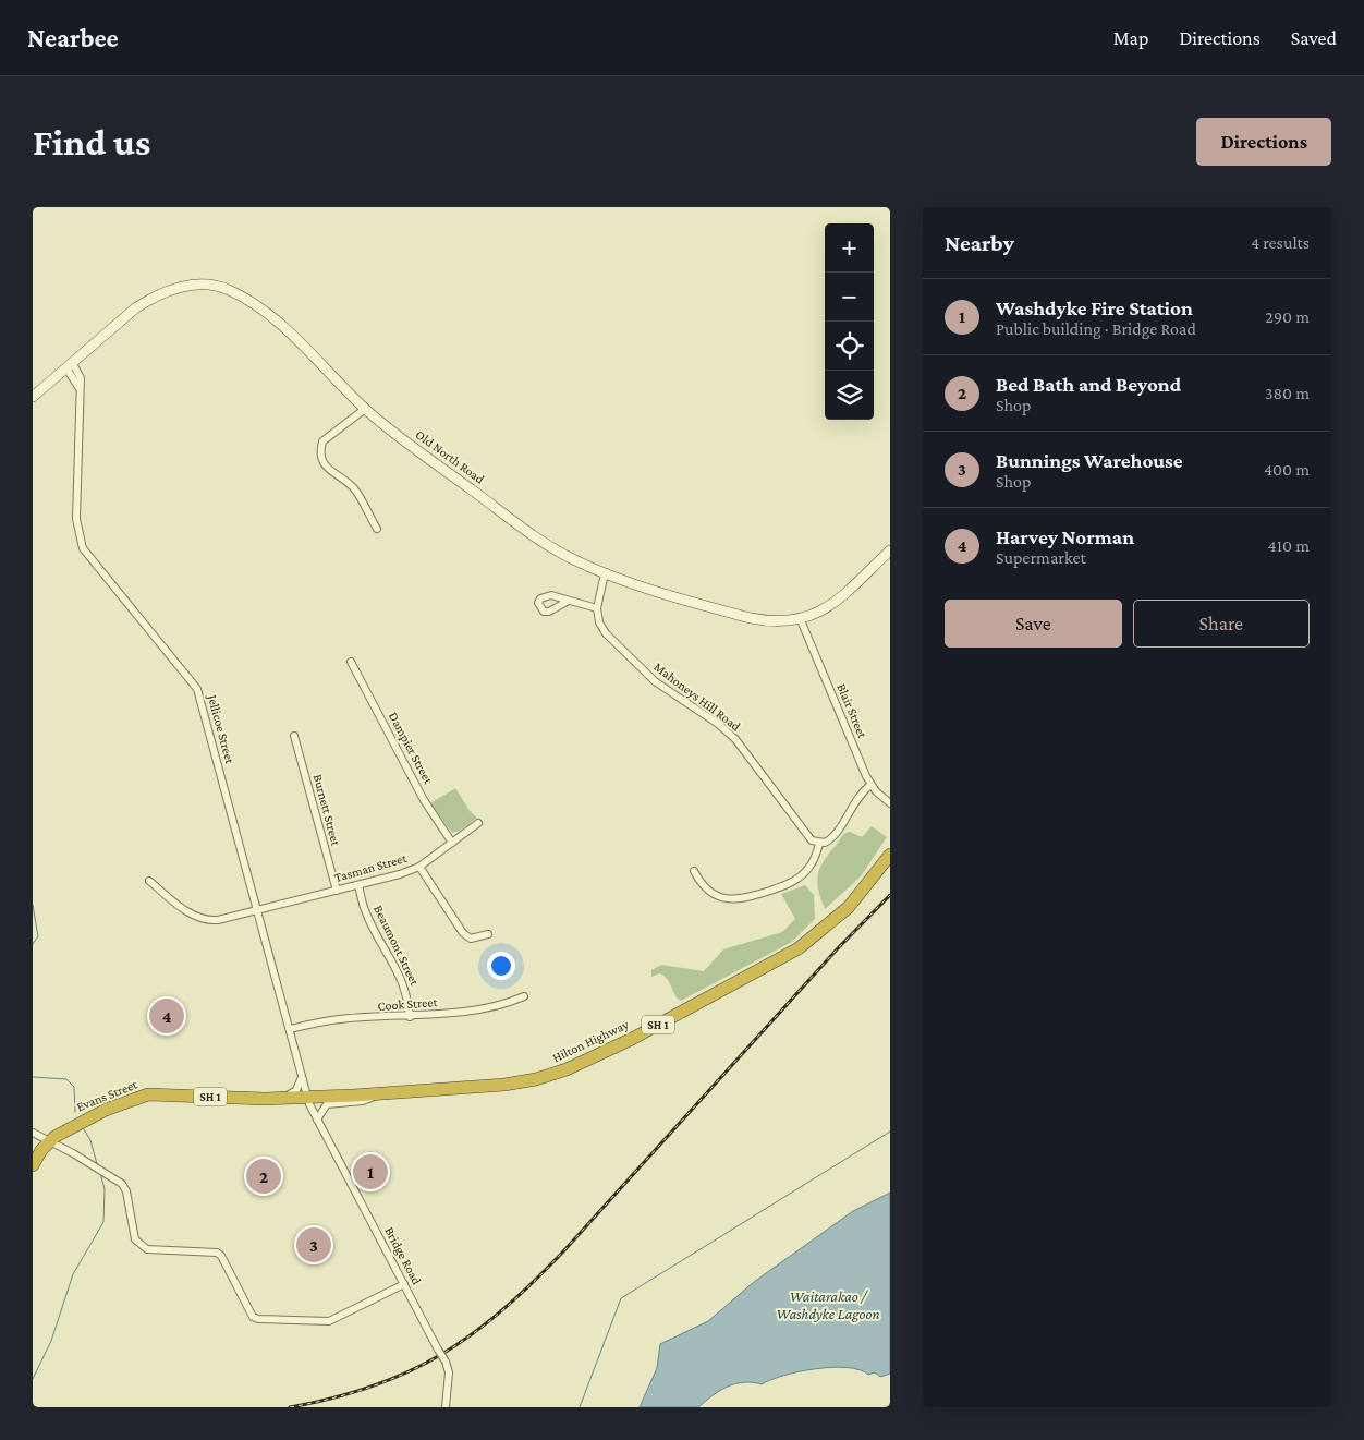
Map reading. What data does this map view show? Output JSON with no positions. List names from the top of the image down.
{
  "streets": {
    "highway": ["SH 1", "Hilton Highway", "Evans Street"],
    "street": [
      "Old North Road",
      "Mahoneys Hill Road",
      "Blair Street",
      "Jellicoe Street",
      "Dampier Street",
      "Burnett Street",
      "Tasman Street",
      "Beaumont Street",
      "Cook Street",
      "Bridge Road"
    ]
  },
  "crossings": [
    ["Old North Road", "Blair Street"],
    ["Old North Road", "Jellicoe Street"],
    ["Jellicoe Street", "Tasman Street"],
    ["Jellicoe Street", "Cook Street"],
    ["Jellicoe Street", "Hilton Highway"],
    ["Jellicoe Street", "Evans Street"],
    ["Jellicoe Street", "Bridge Road"],
    ["Dampier Street", "Tasman Street"],
    ["Burnett Street", "Tasman Street"],
    ["Tasman Street", "Beaumont Street"],
    ["Beaumont Street", "Cook Street"],
    ["Hilton Highway", "Evans Street"],
    ["Hilton Highway", "Bridge Road"],
    ["Evans Street", "Bridge Road"]
  ],
  "water": ["Waitarakao / Washdyke Lagoon"],
  "page": {
    "header": "Nearbee",
    "nav": ["Map", "Directions", "Saved"],
    "buttons": [
      "Directions",
      ["Save", "Share"]
    ],
    "title": "Find us",
    "heading": ["Nearby", "4 results"],
    "map_buttons": ["+", "−"],
    "list": [
      {
        "mark": "1",
        "name": "Washdyke Fire Station",
        "note": "Public building · Bridge Road",
        "value": "290 m"
      },
      {
        "mark": "2",
        "name": "Bed Bath and Beyond",
        "note": "Shop",
        "value": "380 m"
      },
      {
        "mark": "3",
        "name": "Bunnings Warehouse",
        "note": "Shop",
        "value": "400 m"
      },
      {
        "mark": "4",
        "name": "Harvey Norman",
        "note": "Supermarket",
        "value": "410 m"
      }
    ],
    "pins": [
      "4",
      "1",
      "2",
      "3"
    ]
  }
}
